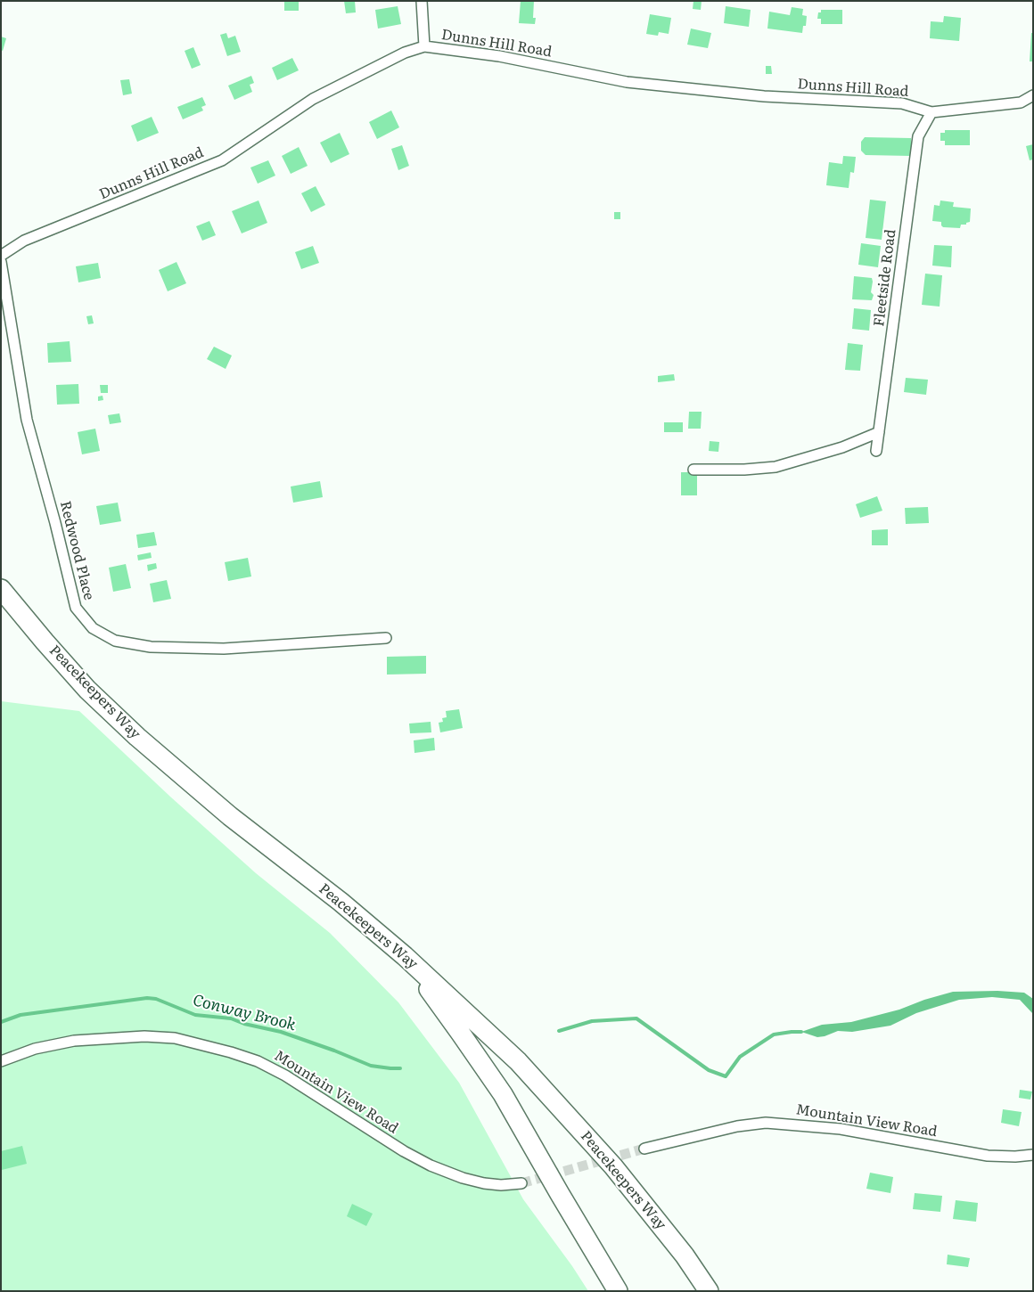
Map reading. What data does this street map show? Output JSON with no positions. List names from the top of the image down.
{
  "streets": {
    "highway": ["Peacekeepers Way"],
    "street": [
      "Dunns Hill Road",
      "Fleetside Road",
      "Redwood Place",
      "Mountain View Road"
    ]
  },
  "crossings": [
    ["Dunns Hill Road", "Fleetside Road"]
  ],
  "water": ["Conway Brook"]
}
